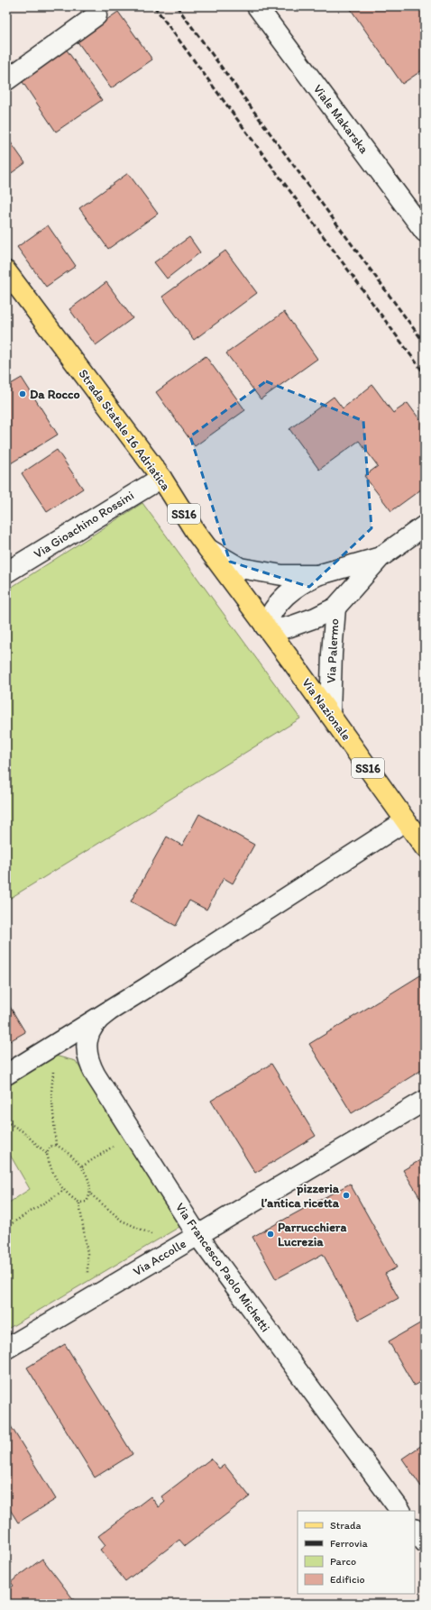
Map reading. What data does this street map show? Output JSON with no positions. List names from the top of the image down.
{
  "streets": {
    "main road": ["Strada Statale 16 Adriatica", "SS16", "Via Nazionale"],
    "street": [
      "Viale Makarska",
      "Via Gioachino Rossini",
      "Via Palermo",
      "Via Accolle",
      "Via Francesco Paolo Michetti"
    ]
  },
  "crossings": [
    ["Strada Statale 16 Adriatica", "Via Gioachino Rossini"],
    ["Strada Statale 16 Adriatica", "Via Palermo"],
    ["Strada Statale 16 Adriatica", "Via Nazionale"],
    ["Via Palermo", "Via Nazionale"],
    ["Via Accolle", "Via Francesco Paolo Michetti"]
  ],
  "places": ["Da Rocco", "pizzeria l’antica ricetta", "Parrucchiera Lucrezia"],
  "legend": [
    "Strada",
    "Ferrovia",
    "Parco",
    "Edificio"
  ]
}
